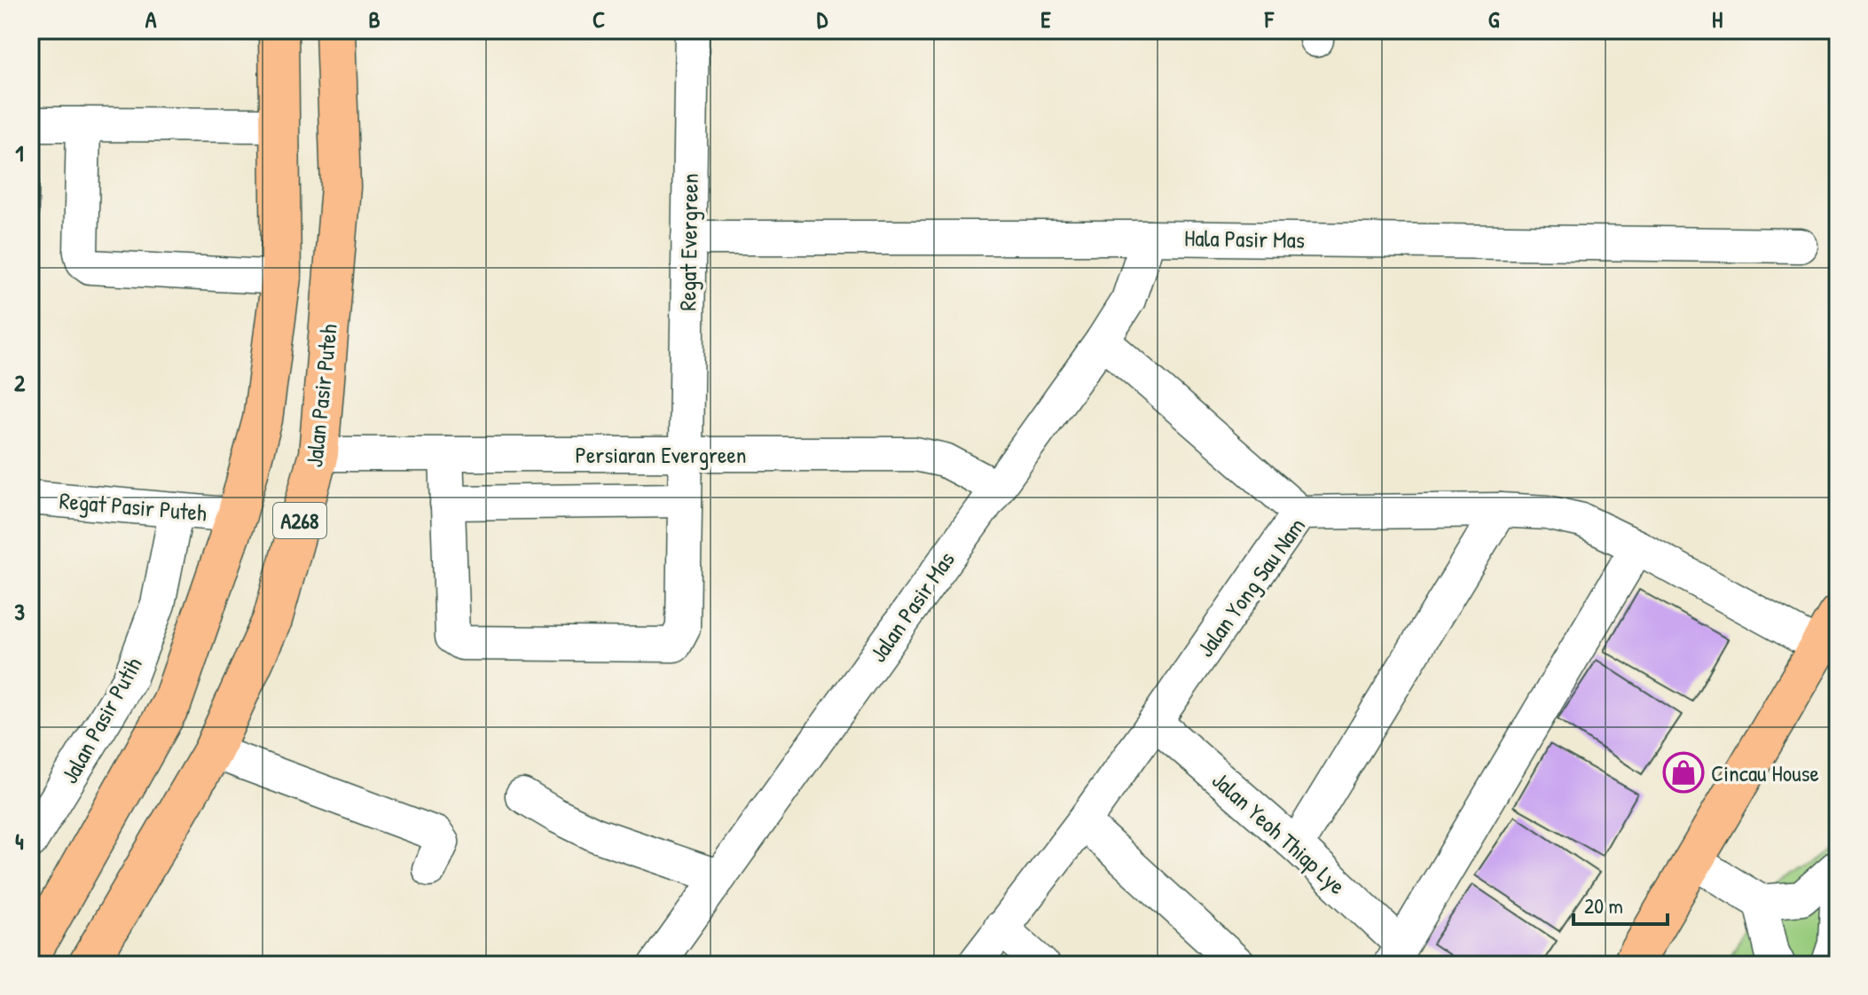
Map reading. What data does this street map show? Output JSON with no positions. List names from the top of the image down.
{
  "streets": {
    "main road": ["Jalan Pasir Puteh", "A268"],
    "street": [
      "Hala Pasir Mas",
      "Regat Evergreen",
      "Persiaran Evergreen",
      "Regat Pasir Puteh",
      "Jalan Yong Sau Nam",
      "Jalan Pasir Mas",
      "Jalan Pasir Putih",
      "Jalan Yeoh Thiap Lye"
    ]
  },
  "crossings": [
    ["Hala Pasir Mas", "Regat Evergreen"],
    ["Hala Pasir Mas", "Jalan Pasir Mas"],
    ["Regat Evergreen", "Persiaran Evergreen"],
    ["Jalan Pasir Puteh", "Persiaran Evergreen"],
    ["Persiaran Evergreen", "Jalan Pasir Mas"],
    ["Regat Pasir Puteh", "A268"],
    ["Regat Pasir Puteh", "Jalan Pasir Putih"],
    ["Jalan Yong Sau Nam", "Jalan Yeoh Thiap Lye"]
  ],
  "places": {
    "shop": ["Cincau House"]
  },
  "scale_bar": "20 m",
  "grid": {
    "columns": [
      "A",
      "B",
      "C",
      "D",
      "E",
      "F",
      "G",
      "H"
    ],
    "rows": [
      "1",
      "2",
      "3",
      "4"
    ]
  }
}
